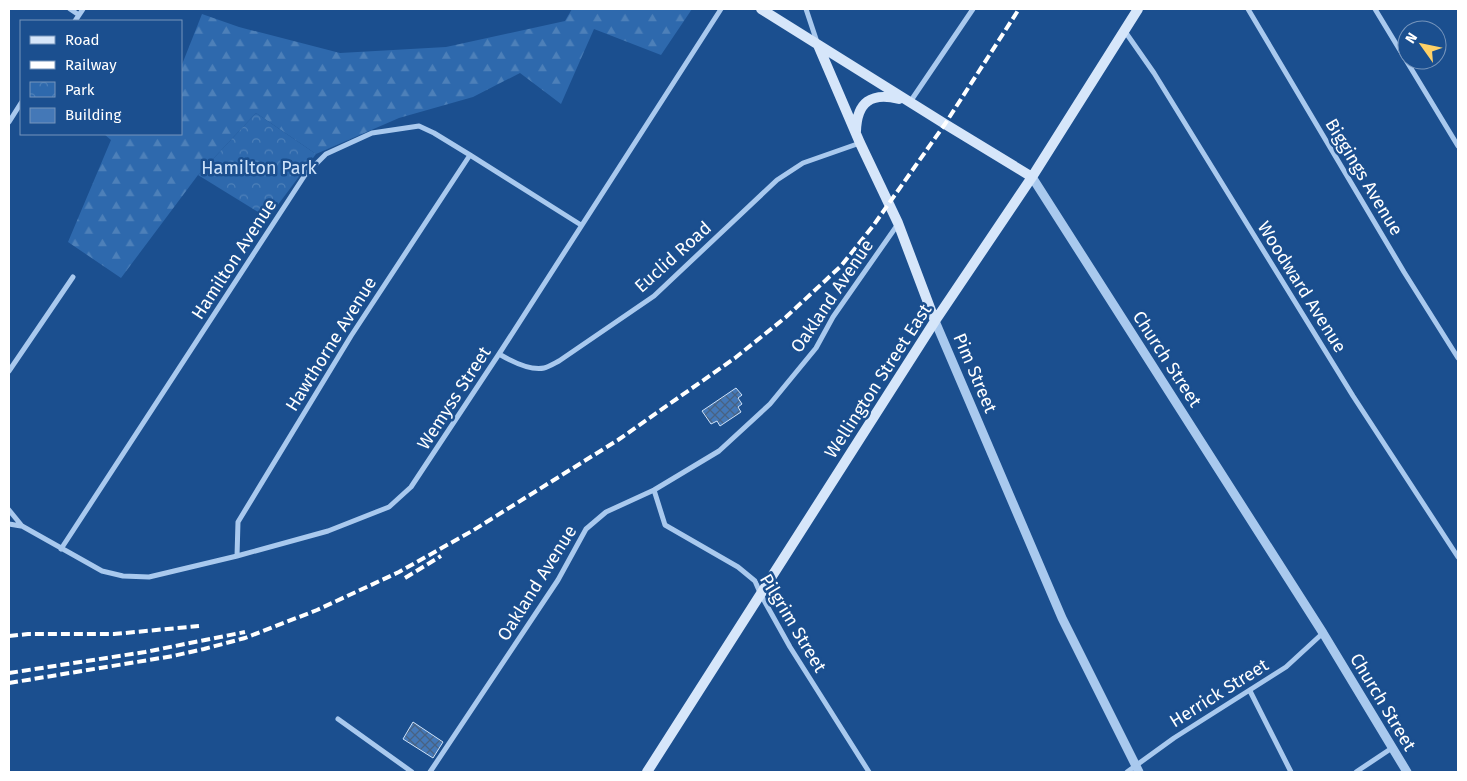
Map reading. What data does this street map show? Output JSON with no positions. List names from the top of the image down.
{
  "streets": {
    "main road": ["Church Street", "Pim Street", "Wellington Street East"],
    "street": [
      "Biggings Avenue",
      "Euclid Road",
      "Hamilton Avenue",
      "Woodward Avenue",
      "Oakland Avenue",
      "Hawthorne Avenue",
      "Wemyss Street",
      "Pilgrim Street",
      "Herrick Street"
    ]
  },
  "crossings": [
    ["Euclid Road", "Pim Street"],
    ["Euclid Road", "Wemyss Street"],
    ["Hamilton Avenue", "Hawthorne Avenue"],
    ["Hamilton Avenue", "Wemyss Street"],
    ["Woodward Avenue", "Wellington Street East"],
    ["Oakland Avenue", "Pim Street"],
    ["Oakland Avenue", "Pilgrim Street"],
    ["Hawthorne Avenue", "Wemyss Street"],
    ["Church Street", "Pim Street"],
    ["Church Street", "Wellington Street East"],
    ["Church Street", "Herrick Street"],
    ["Pim Street", "Wellington Street East"],
    ["Pim Street", "Herrick Street"],
    ["Wellington Street East", "Pilgrim Street"]
  ],
  "parks": ["Hamilton Park"],
  "legend": [
    "Road",
    "Railway",
    "Park",
    "Building"
  ],
  "north": "top left"
}
